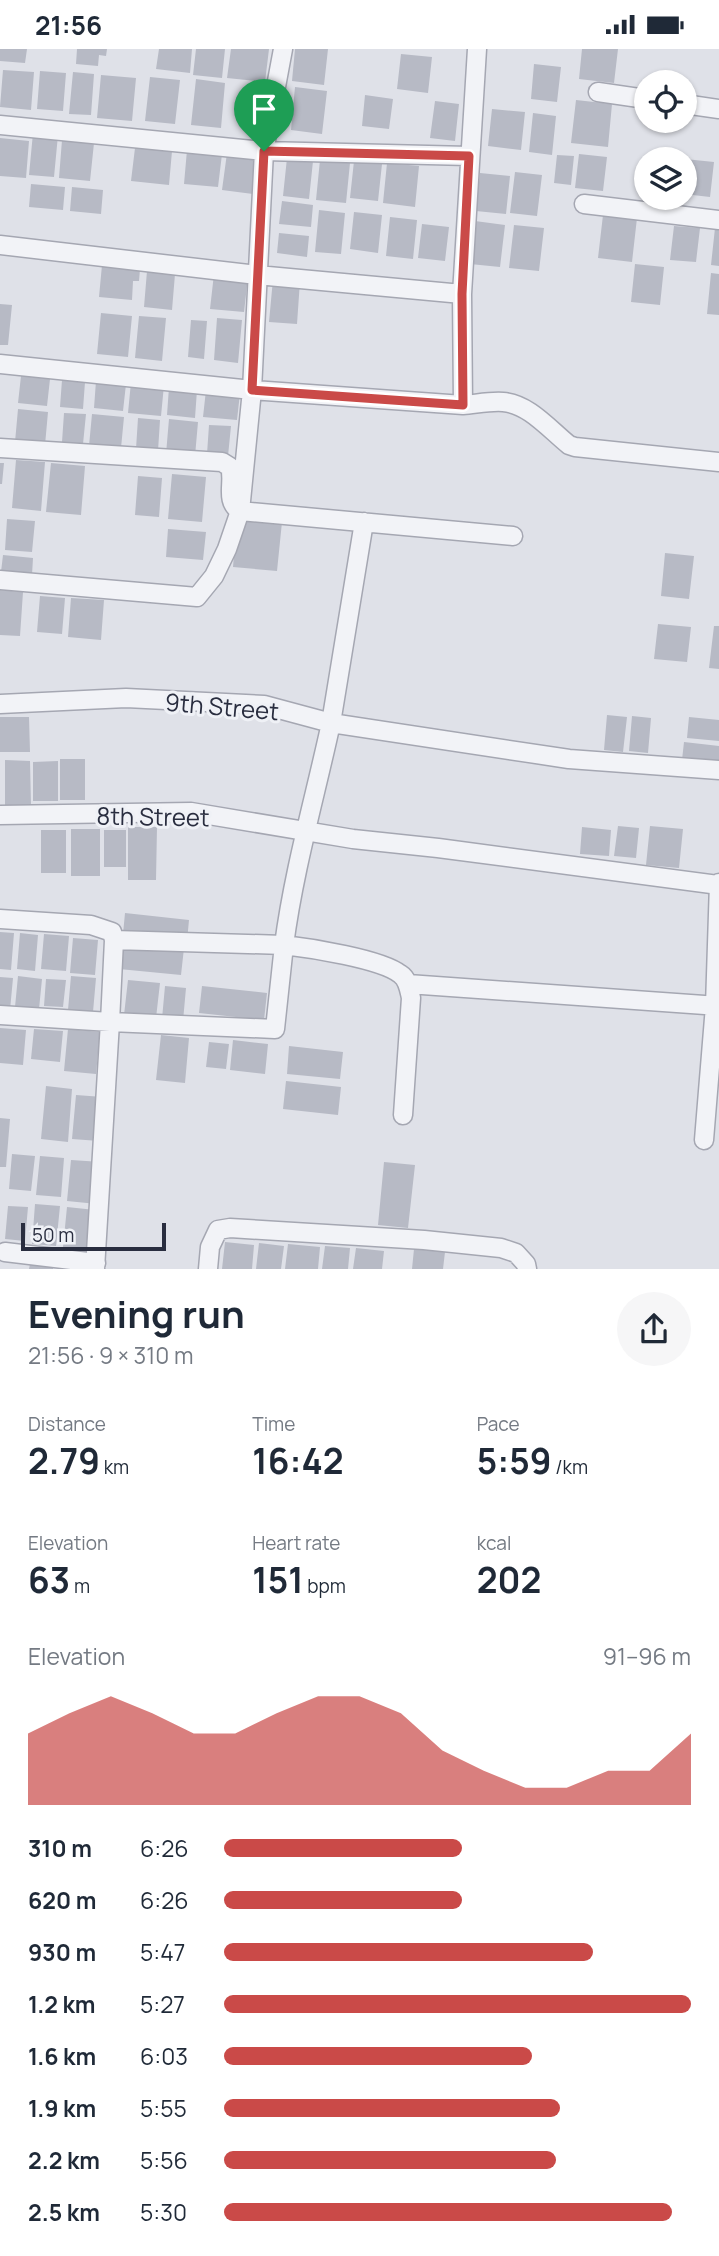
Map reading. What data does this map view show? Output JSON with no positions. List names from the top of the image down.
{
  "streets": {
    "street": ["9th Street", "8th Street"]
  },
  "scale_bar": "50 m",
  "page": {
    "status": "21:56",
    "scale": "50 m",
    "heading": ["Evening run", "21:56 · 9 × 310 m"],
    "stats": [
      ["Distance", "2.79 km"],
      ["Time", "16:42"],
      ["Pace", "5:59 /km"],
      ["Elevation", "63 m"],
      ["Heart rate", "151 bpm"],
      ["kcal", "202"]
    ],
    "chart": ["Elevation", "91–96 m"],
    "list": [
      {
        "name": "310 m",
        "note": "6:26"
      },
      {
        "name": "620 m",
        "note": "6:26"
      },
      {
        "name": "930 m",
        "note": "5:47"
      },
      {
        "name": "1.2 km",
        "note": "5:27"
      },
      {
        "name": "1.6 km",
        "note": "6:03"
      },
      {
        "name": "1.9 km",
        "note": "5:55"
      },
      {
        "name": "2.2 km",
        "note": "5:56"
      },
      {
        "name": "2.5 km",
        "note": "5:30"
      }
    ]
  }
}
